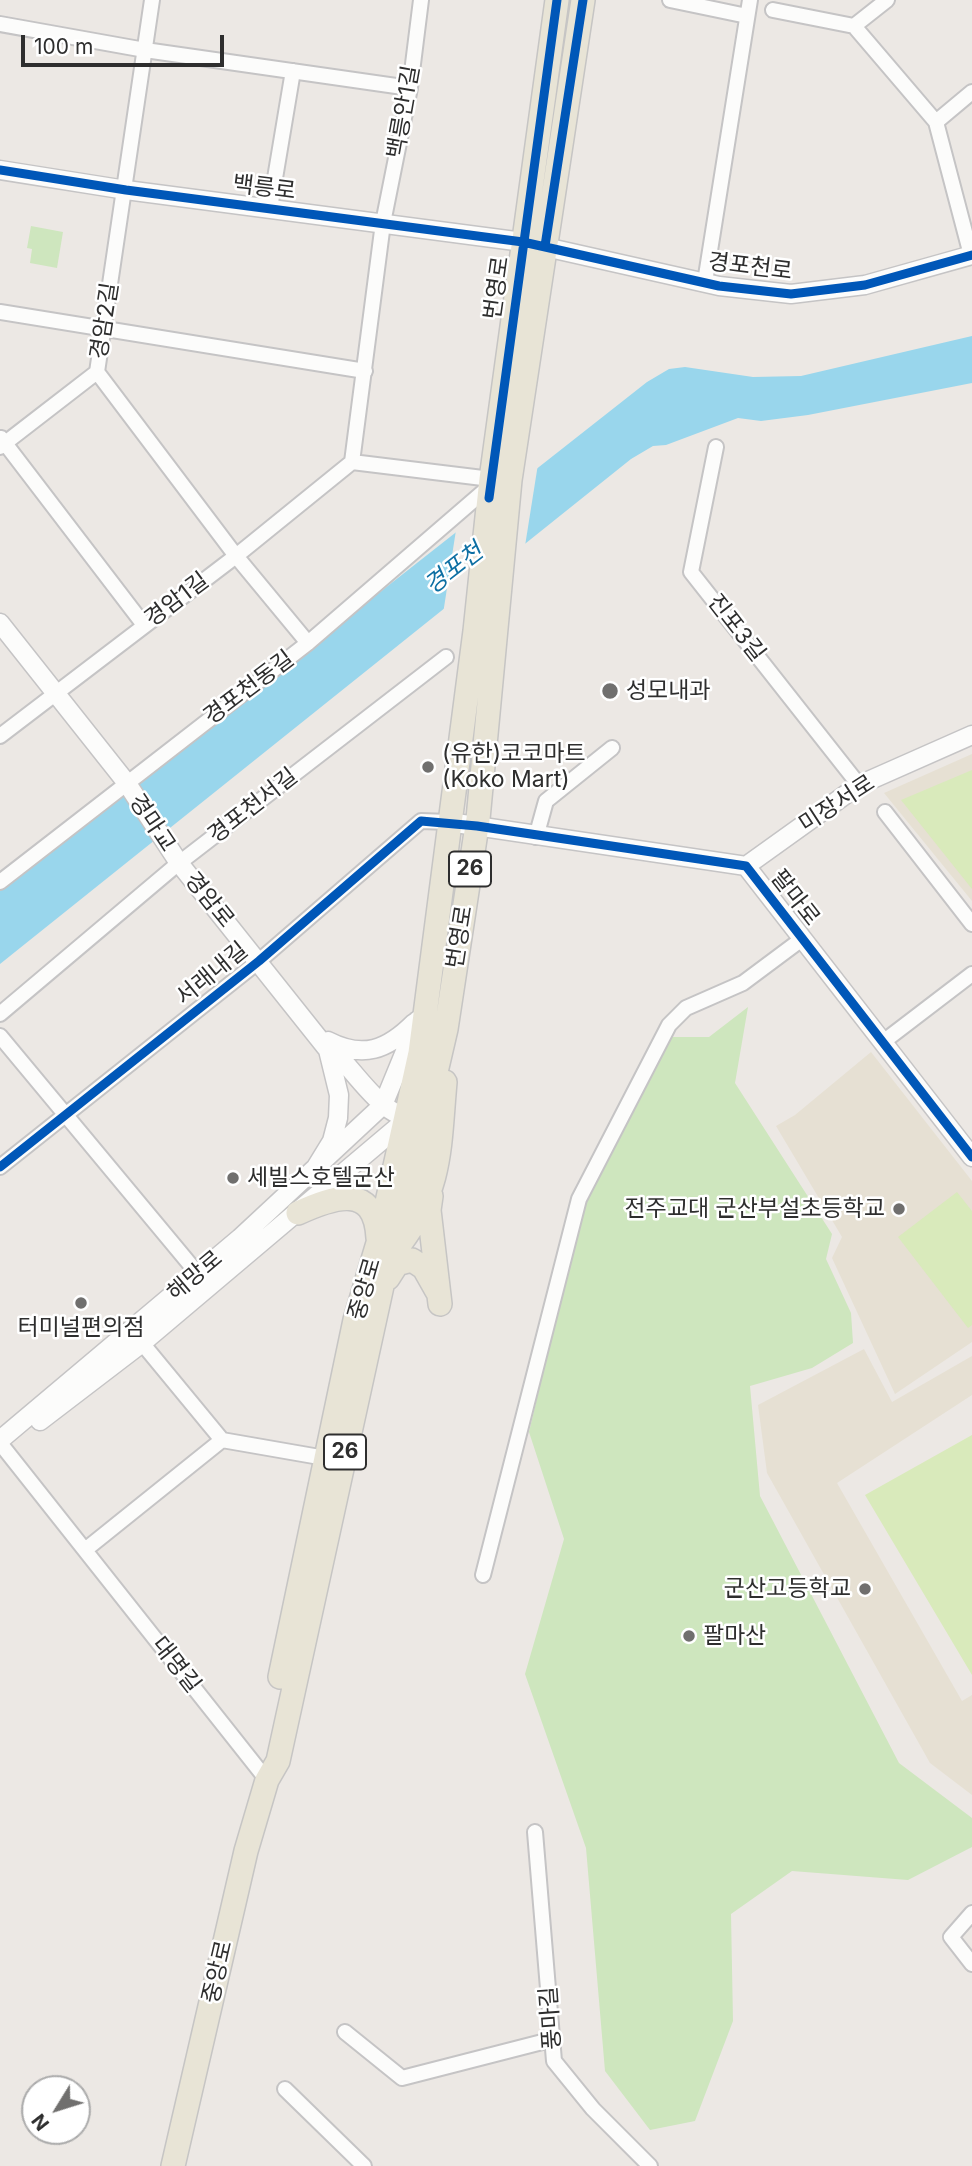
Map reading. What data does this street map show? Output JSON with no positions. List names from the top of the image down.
{
  "streets": {
    "main road": ["번영로", "26", "중앙로"],
    "street": [
      "백릉안1길",
      "백릉로",
      "경포천로",
      "경암2길",
      "경암1길",
      "진포3길",
      "경포천동길",
      "미장서로",
      "경포천서길",
      "경마교",
      "팔마로",
      "경암로",
      "서래내길",
      "해망로",
      "대명길",
      "풍마길"
    ]
  },
  "crossings": [
    ["백릉안1길", "백릉로"],
    ["백릉로", "경포천로"],
    ["백릉로", "번영로"],
    ["백릉로", "경암2길"],
    ["경포천로", "번영로"],
    ["번영로", "경포천동길"],
    ["번영로", "팔마로"],
    ["번영로", "서래내길"],
    ["번영로", "해망로"],
    ["번영로", "중앙로"],
    ["진포3길", "미장서로"],
    ["경포천동길", "경마교"],
    ["미장서로", "팔마로"],
    ["경포천서길", "경마교"],
    ["경포천서길", "경암로"],
    ["경마교", "경암로"],
    ["팔마로", "서래내길"],
    ["경암로", "서래내길"],
    ["해망로", "중앙로"],
    ["해망로", "대명길"],
    ["중앙로", "대명길"]
  ],
  "water": ["경포천"],
  "places": [
    "성모내과",
    "(유한)코코마트 (Koko Mart)",
    "세빌스호텔군산",
    "전주교대 군산부설초등학교",
    "터미널편의점",
    "군산고등학교",
    "팔마산"
  ],
  "scale_bar": "100 m",
  "north": "bottom left"
}
